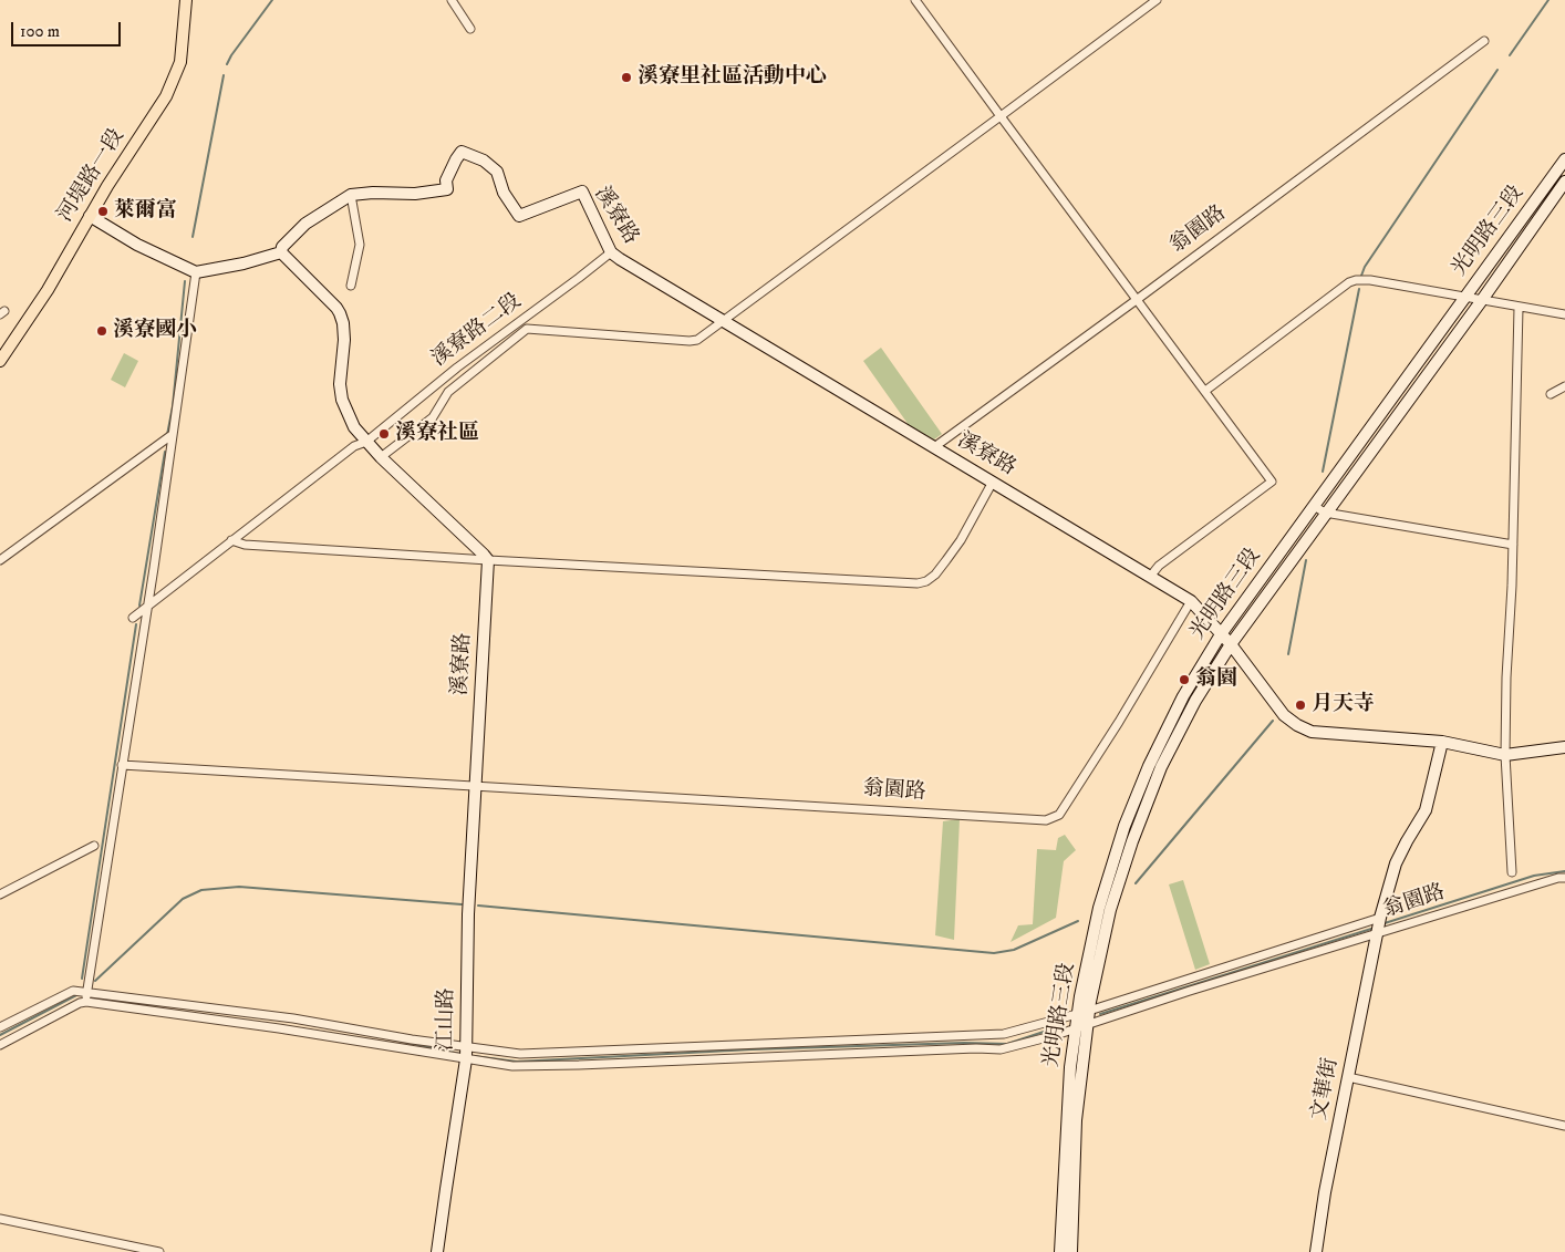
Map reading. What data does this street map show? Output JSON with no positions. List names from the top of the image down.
{
  "streets": {
    "main road": ["河堤路一段"],
    "street": [
      "溪寮路",
      "翁園路",
      "光明路三段",
      "溪寮路二段",
      "江山路",
      "文華街"
    ]
  },
  "crossings": [
    ["溪寮路", "翁園路"],
    ["溪寮路", "光明路三段"],
    ["溪寮路", "溪寮路二段"],
    ["溪寮路", "江山路"],
    ["翁園路", "江山路"],
    ["翁園路", "文華街"]
  ],
  "places": [
    "溪寮里社區活動中心",
    "萊爾富",
    "溪寮國小",
    "溪寮社區",
    "翁園",
    "月天寺"
  ],
  "scale_bar": "100 m"
}
